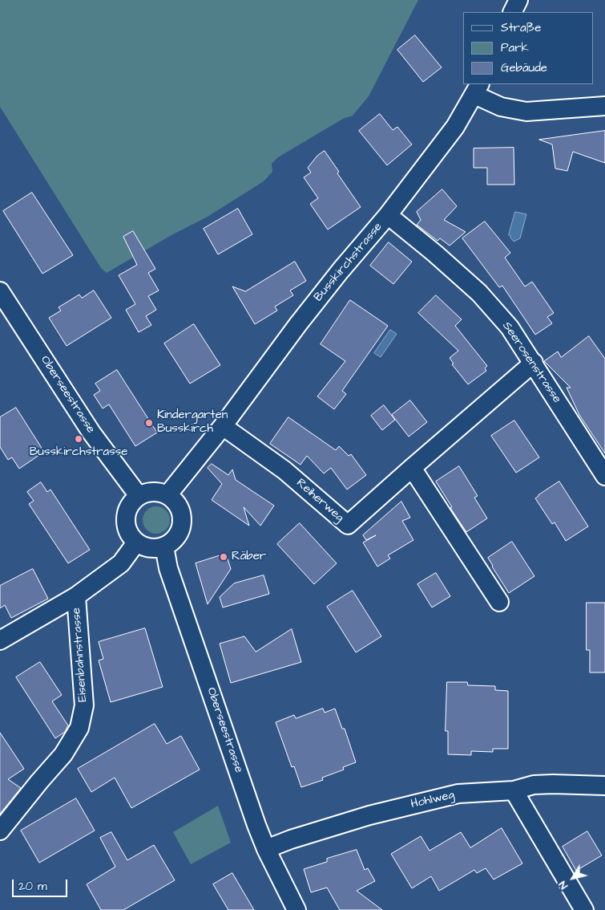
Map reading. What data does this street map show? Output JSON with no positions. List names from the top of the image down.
{
  "streets": {
    "street": [
      "Busskirchstrasse",
      "Seerosenstrasse",
      "Oberseestrasse",
      "Reiherweg",
      "Eisenbahnstrasse",
      "Hohlweg"
    ]
  },
  "crossings": [
    ["Busskirchstrasse", "Seerosenstrasse"],
    ["Busskirchstrasse", "Oberseestrasse"],
    ["Busskirchstrasse", "Reiherweg"],
    ["Seerosenstrasse", "Reiherweg"],
    ["Oberseestrasse", "Hohlweg"]
  ],
  "places": ["Kindergarten Busskirch", "Busskirchstrasse", "Räber"],
  "legend": ["Straße", "Park", "Gebäude"],
  "scale_bar": "20 m",
  "north": "bottom left"
}
